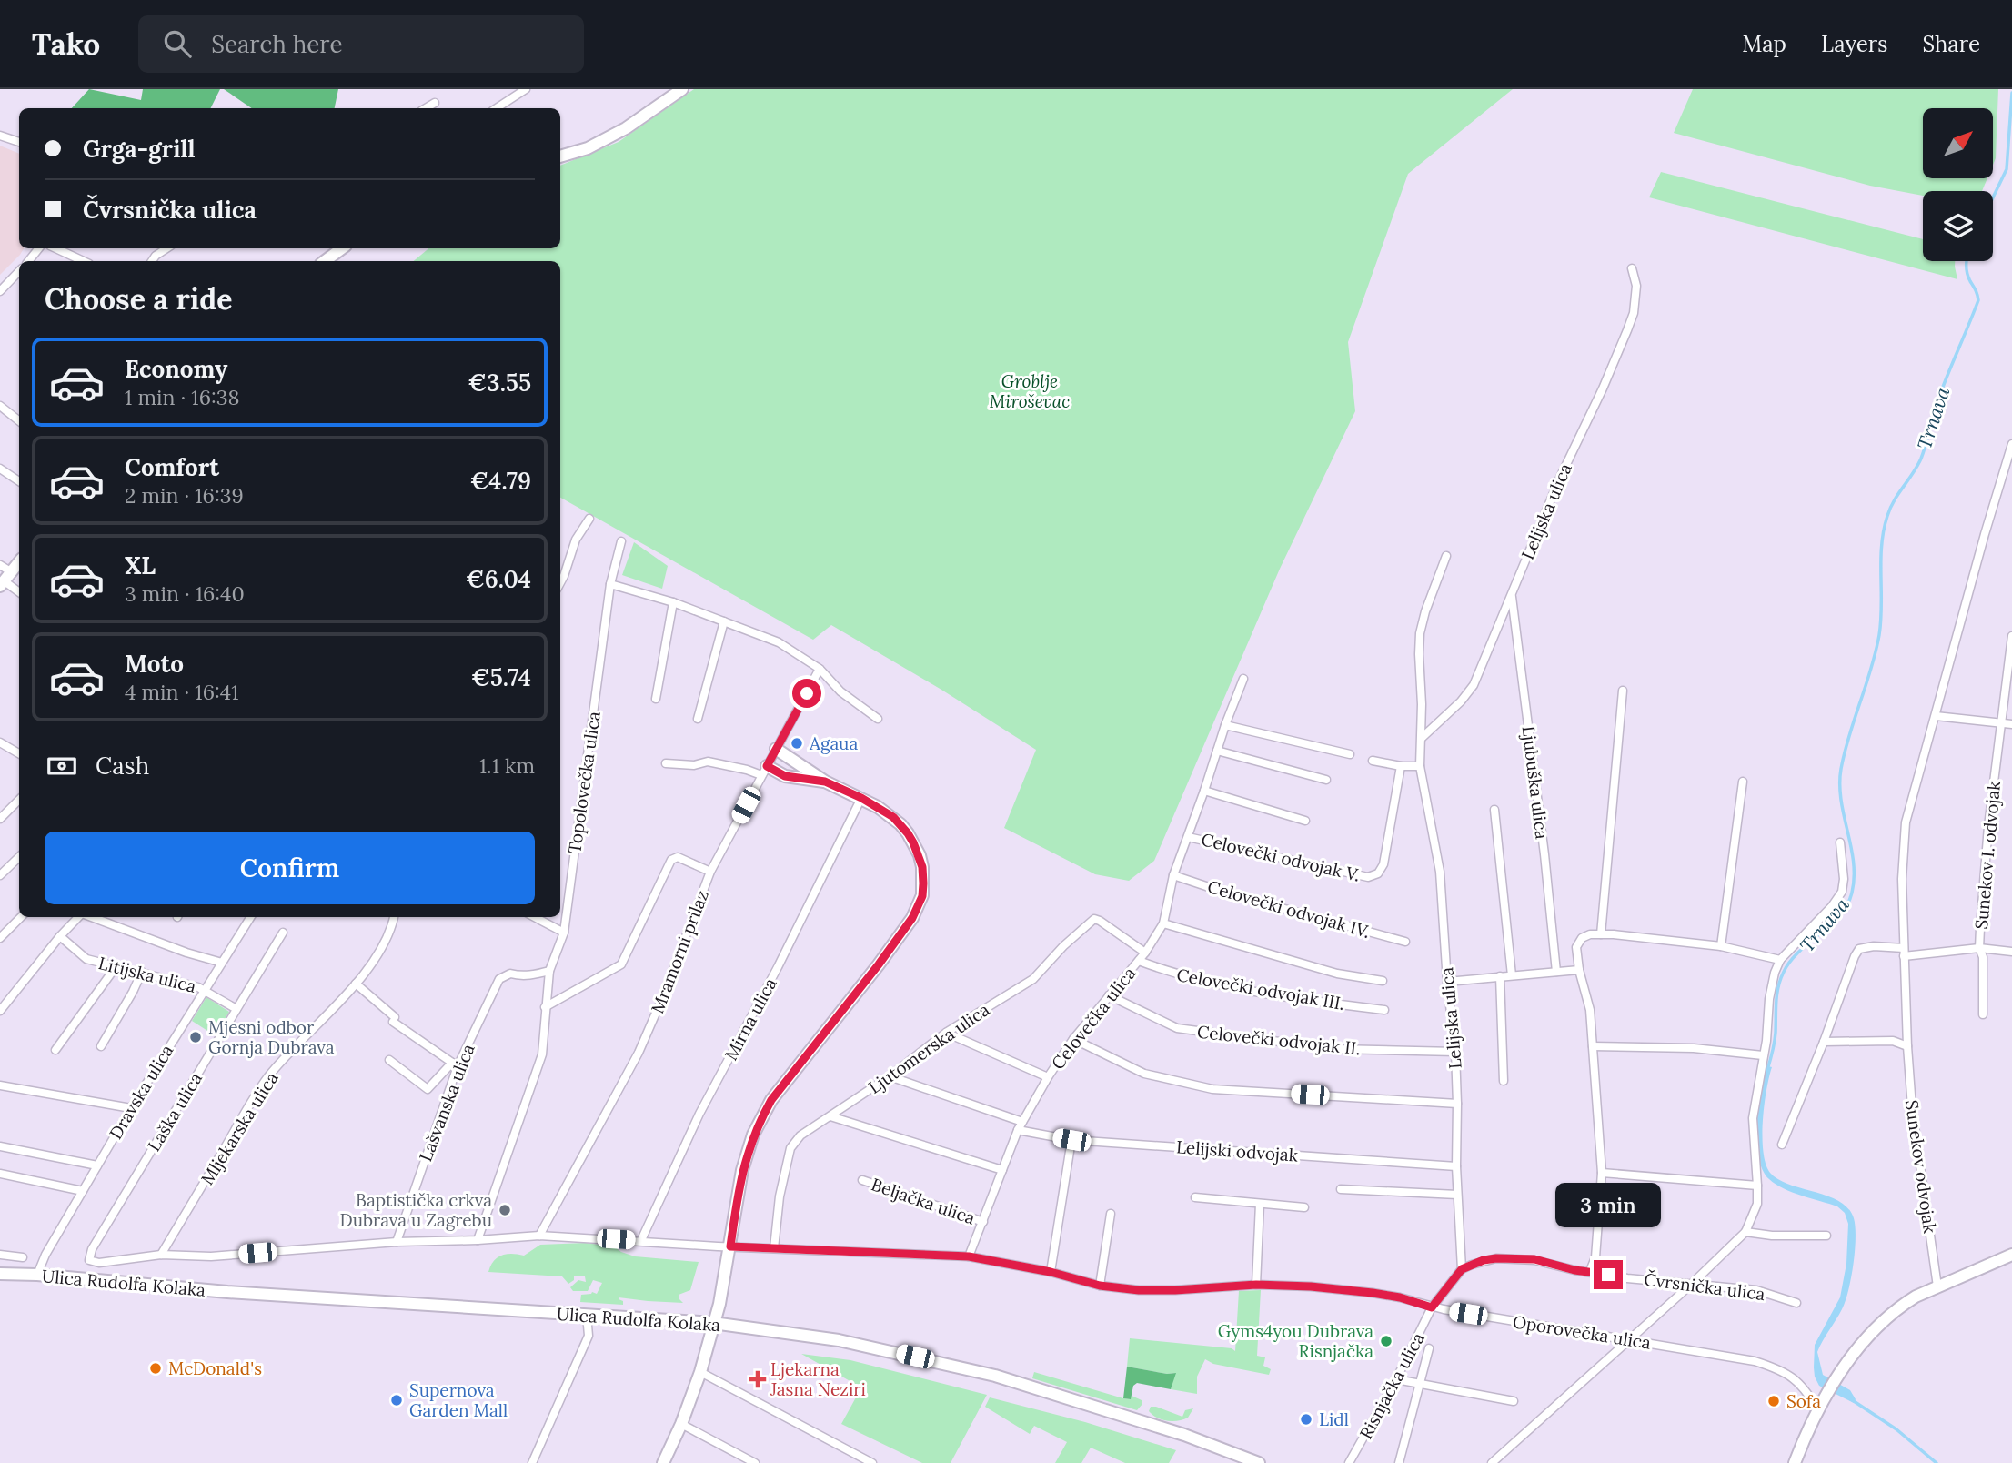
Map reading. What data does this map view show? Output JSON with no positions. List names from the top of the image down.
{
  "streets": {
    "main road": ["Ulica Rudolfa Kolaka"],
    "street": [
      "Lelijska ulica",
      "Topolovečka ulica",
      "Ljubuška ulica",
      "Sunekov I. odvojak",
      "Celovečki odvojak V.",
      "Celovečki odvojak IV.",
      "Mramorni prilaz",
      "Litijska ulica",
      "Celovečki odvojak III.",
      "Celovečka ulica",
      "Mirna ulica",
      "Celovečki odvojak II.",
      "Ljutomerska ulica",
      "Dravska ulica",
      "Lašvanska ulica",
      "Laška ulica",
      "Mljekarska ulica",
      "Lelijski odvojak",
      "Sunekov odvojak",
      "Beljačka ulica",
      "Čvrsnička ulica",
      "Oporovečka ulica",
      "Risnjačka ulica"
    ]
  },
  "crossings": [
    ["Lelijska ulica", "Ljubuška ulica"],
    ["Lelijska ulica", "Celovečki odvojak II."],
    ["Lelijska ulica", "Lelijski odvojak"],
    ["Lelijska ulica", "Čvrsnička ulica"],
    ["Topolovečka ulica", "Lašvanska ulica"],
    ["Topolovečka ulica", "Oporovečka ulica"],
    ["Sunekov I. odvojak", "Sunekov odvojak"],
    ["Celovečki odvojak V.", "Celovečka ulica"],
    ["Celovečki odvojak IV.", "Celovečka ulica"],
    ["Mramorni prilaz", "Oporovečka ulica"],
    ["Litijska ulica", "Dravska ulica"],
    ["Litijska ulica", "Laška ulica"],
    ["Celovečki odvojak III.", "Celovečka ulica"],
    ["Celovečka ulica", "Celovečki odvojak II."],
    ["Celovečka ulica", "Ljutomerska ulica"],
    ["Celovečka ulica", "Lelijski odvojak"],
    ["Celovečka ulica", "Beljačka ulica"],
    ["Celovečka ulica", "Oporovečka ulica"],
    ["Mirna ulica", "Oporovečka ulica"],
    ["Ljutomerska ulica", "Oporovečka ulica"],
    ["Dravska ulica", "Ulica Rudolfa Kolaka"],
    ["Lašvanska ulica", "Oporovečka ulica"],
    ["Laška ulica", "Oporovečka ulica"],
    ["Mljekarska ulica", "Oporovečka ulica"],
    ["Oporovečka ulica", "Risnjačka ulica"]
  ],
  "water": ["Trnava"],
  "parks": ["Groblje Miroševac"],
  "places": {
    "other": [
      "Agaua",
      "Mjesni odbor Gornja Dubrava",
      "Baptistička crkva Dubrava u Zagrebu",
      "Gyms4you Dubrava Risnjačka",
      "McDonald's",
      "Supernova Garden Mall",
      "Sofa",
      "Lidl"
    ],
    "health": ["Ljekarna Jasna Neziri"]
  },
  "north": "top right",
  "page": {
    "header": "Tako",
    "search": "Search here",
    "nav": ["Map", "Layers", "Share"],
    "banner": ["Grga-grill", "Čvrsnička ulica"],
    "heading": "Choose a ride",
    "list": [
      {
        "name": "Economy",
        "note": "1 min · 16:38",
        "value": "€3.55"
      },
      {
        "name": "Comfort",
        "note": "2 min · 16:39",
        "value": "€4.79"
      },
      {
        "name": "XL",
        "note": "3 min · 16:40",
        "value": "€6.04"
      },
      {
        "name": "Moto",
        "note": "4 min · 16:41",
        "value": "€5.74"
      }
    ],
    "pay": ["Cash", "1.1 km"],
    "buttons": "Confirm",
    "bubble": "3 min"
  }
}
